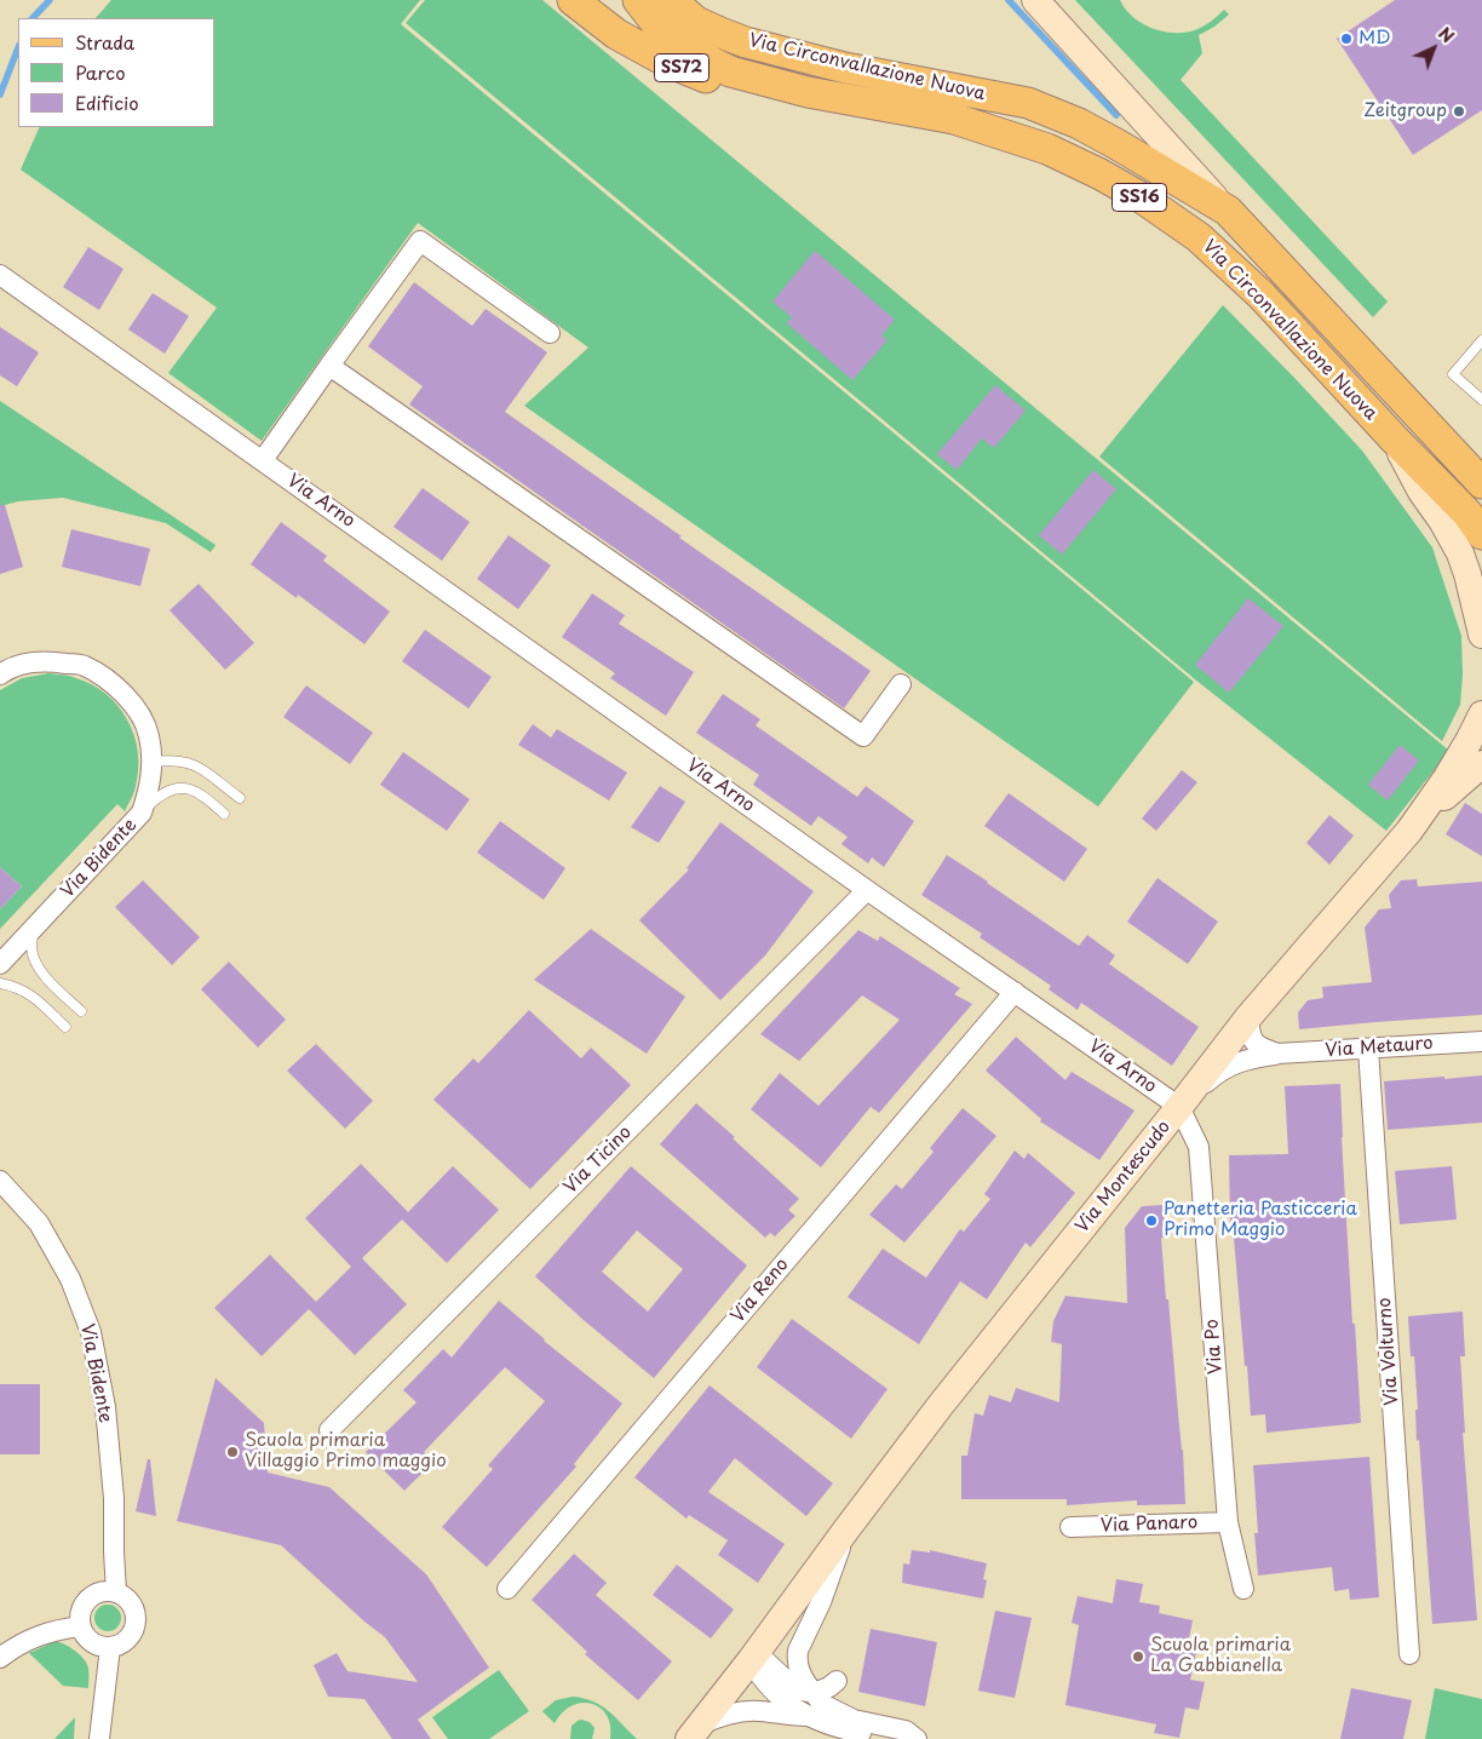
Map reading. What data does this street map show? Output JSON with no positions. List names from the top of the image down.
{
  "streets": {
    "main road": ["SS72", "Via Circonvallazione Nuova", "SS16"],
    "street": [
      "Via Arno",
      "Via Bidente",
      "Via Metauro",
      "Via Ticino",
      "Via Montescudo",
      "Via Reno",
      "Via Po",
      "Via Volturno",
      "Via Panaro"
    ]
  },
  "crossings": [
    ["SS72", "Via Circonvallazione Nuova"],
    ["Via Arno", "Via Metauro"],
    ["Via Arno", "Via Ticino"],
    ["Via Arno", "Via Montescudo"],
    ["Via Arno", "Via Reno"],
    ["Via Arno", "Via Po"],
    ["Via Metauro", "Via Montescudo"],
    ["Via Metauro", "Via Po"],
    ["Via Metauro", "Via Volturno"],
    ["Via Montescudo", "Via Po"],
    ["Via Po", "Via Panaro"]
  ],
  "places": [
    "MD",
    "Zeitgroup",
    "Panetteria Pasticceria Primo Maggio",
    "Scuola primaria Villaggio Primo maggio",
    "Scuola primaria La Gabbianella"
  ],
  "legend": ["Strada", "Parco", "Edificio"],
  "north": "top right"
}
